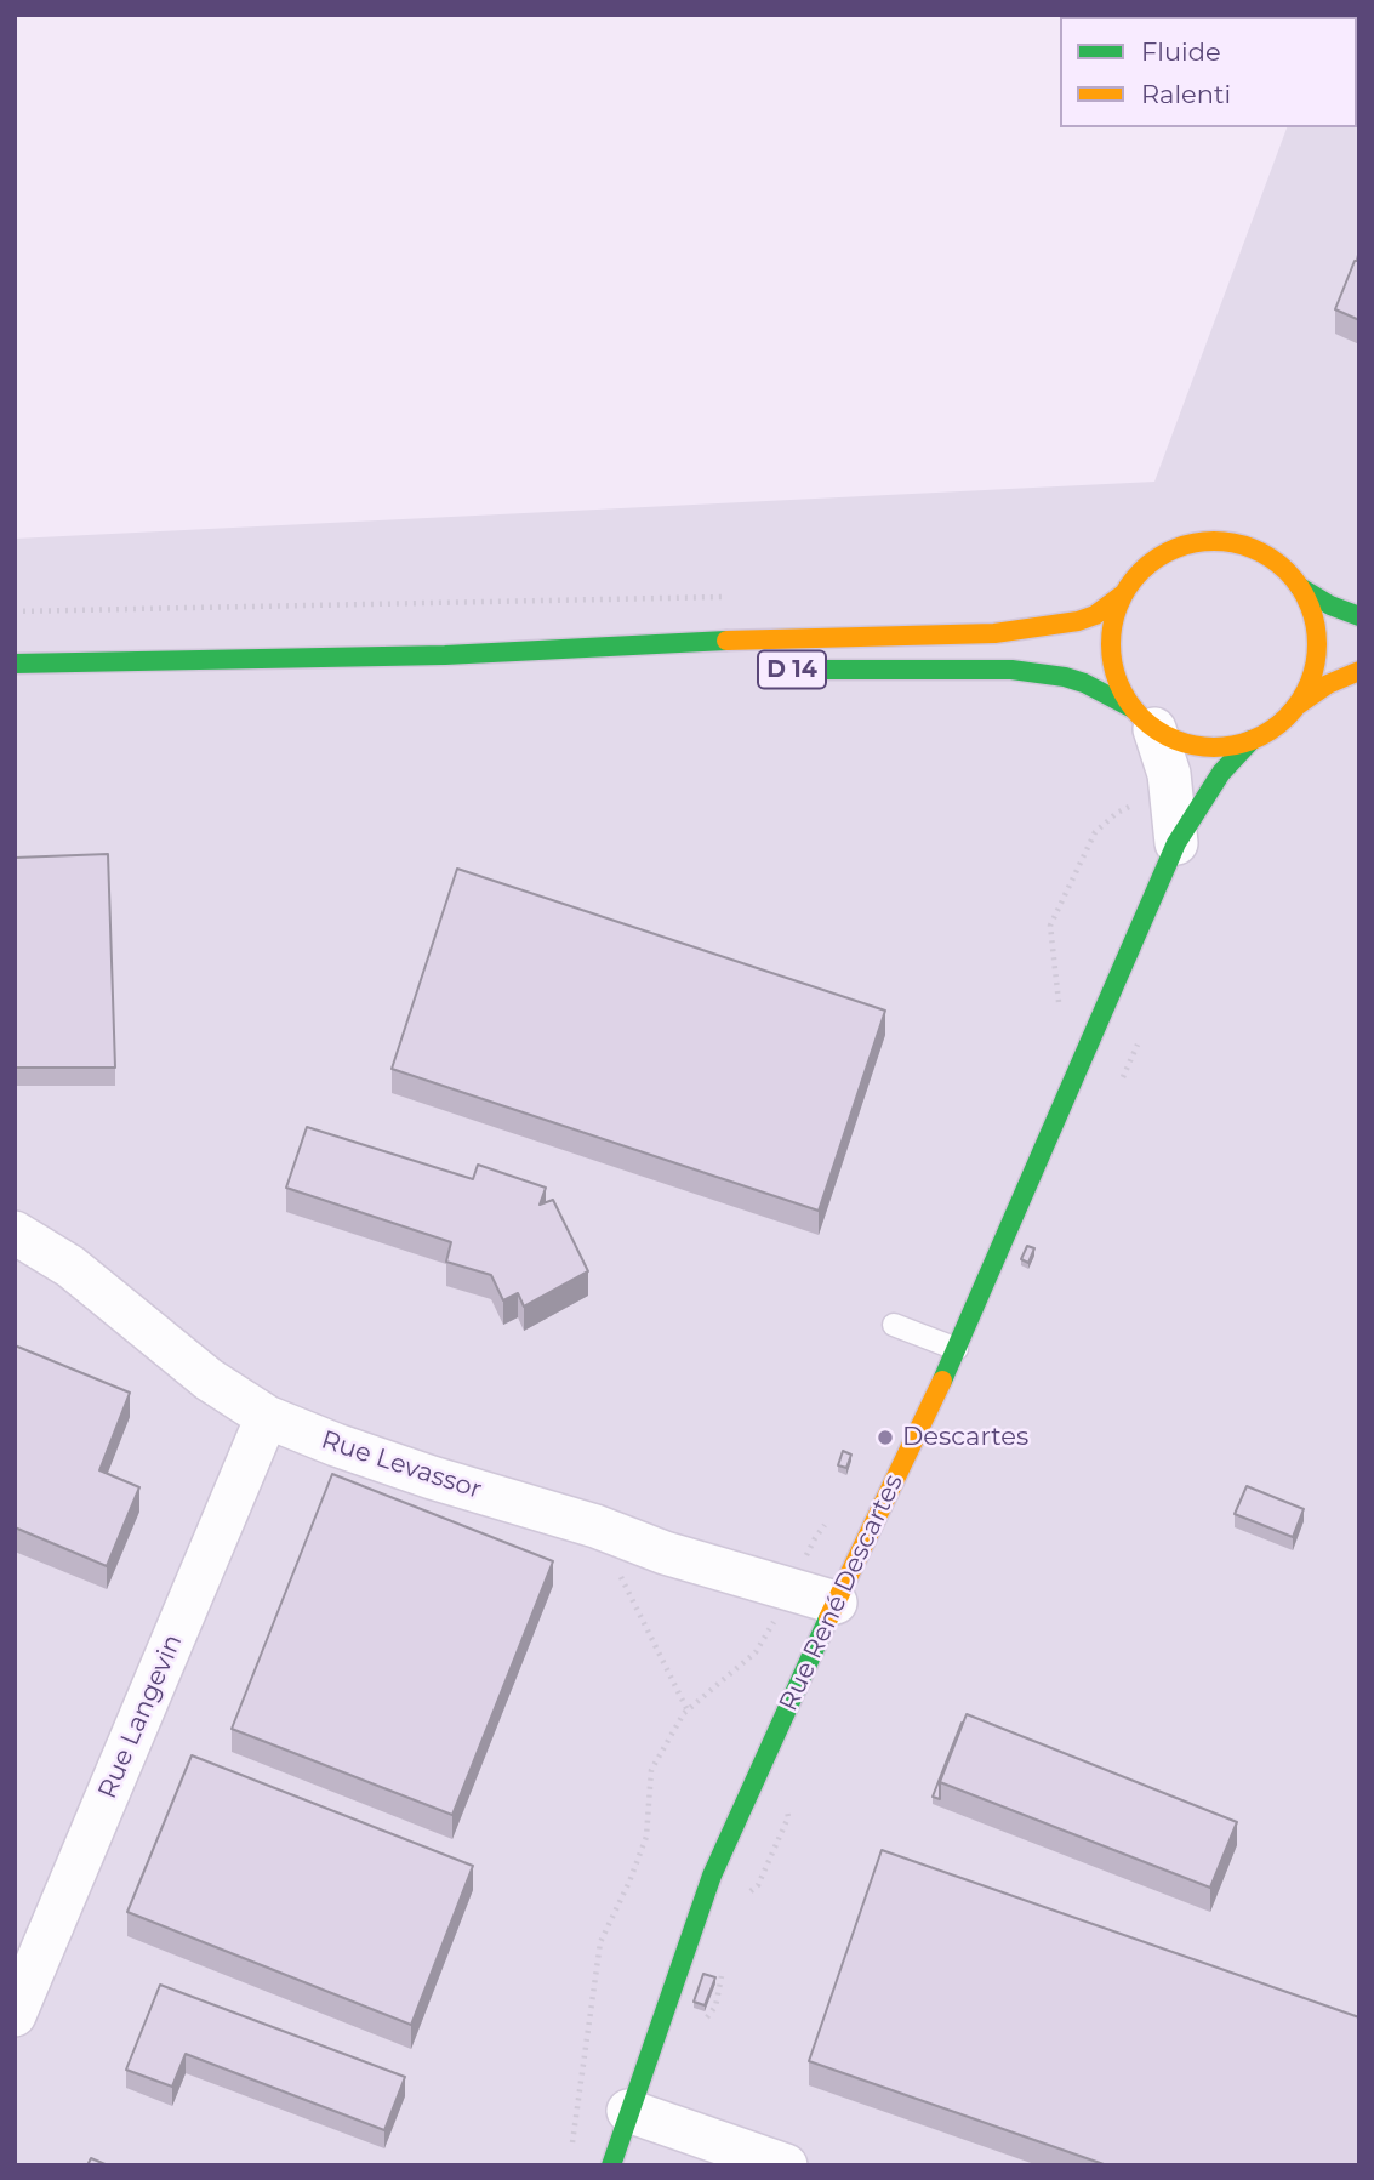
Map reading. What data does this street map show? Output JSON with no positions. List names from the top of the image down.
{
  "streets": {
    "main road": ["D 14", "Rue René Descartes"],
    "street": ["Rue Levassor", "Rue Langevin"]
  },
  "crossings": [
    ["D 14", "Rue René Descartes"],
    ["Rue Levassor", "Rue René Descartes"],
    ["Rue Levassor", "Rue Langevin"]
  ],
  "places": ["Descartes"],
  "legend": ["Fluide", "Ralenti"]
}
